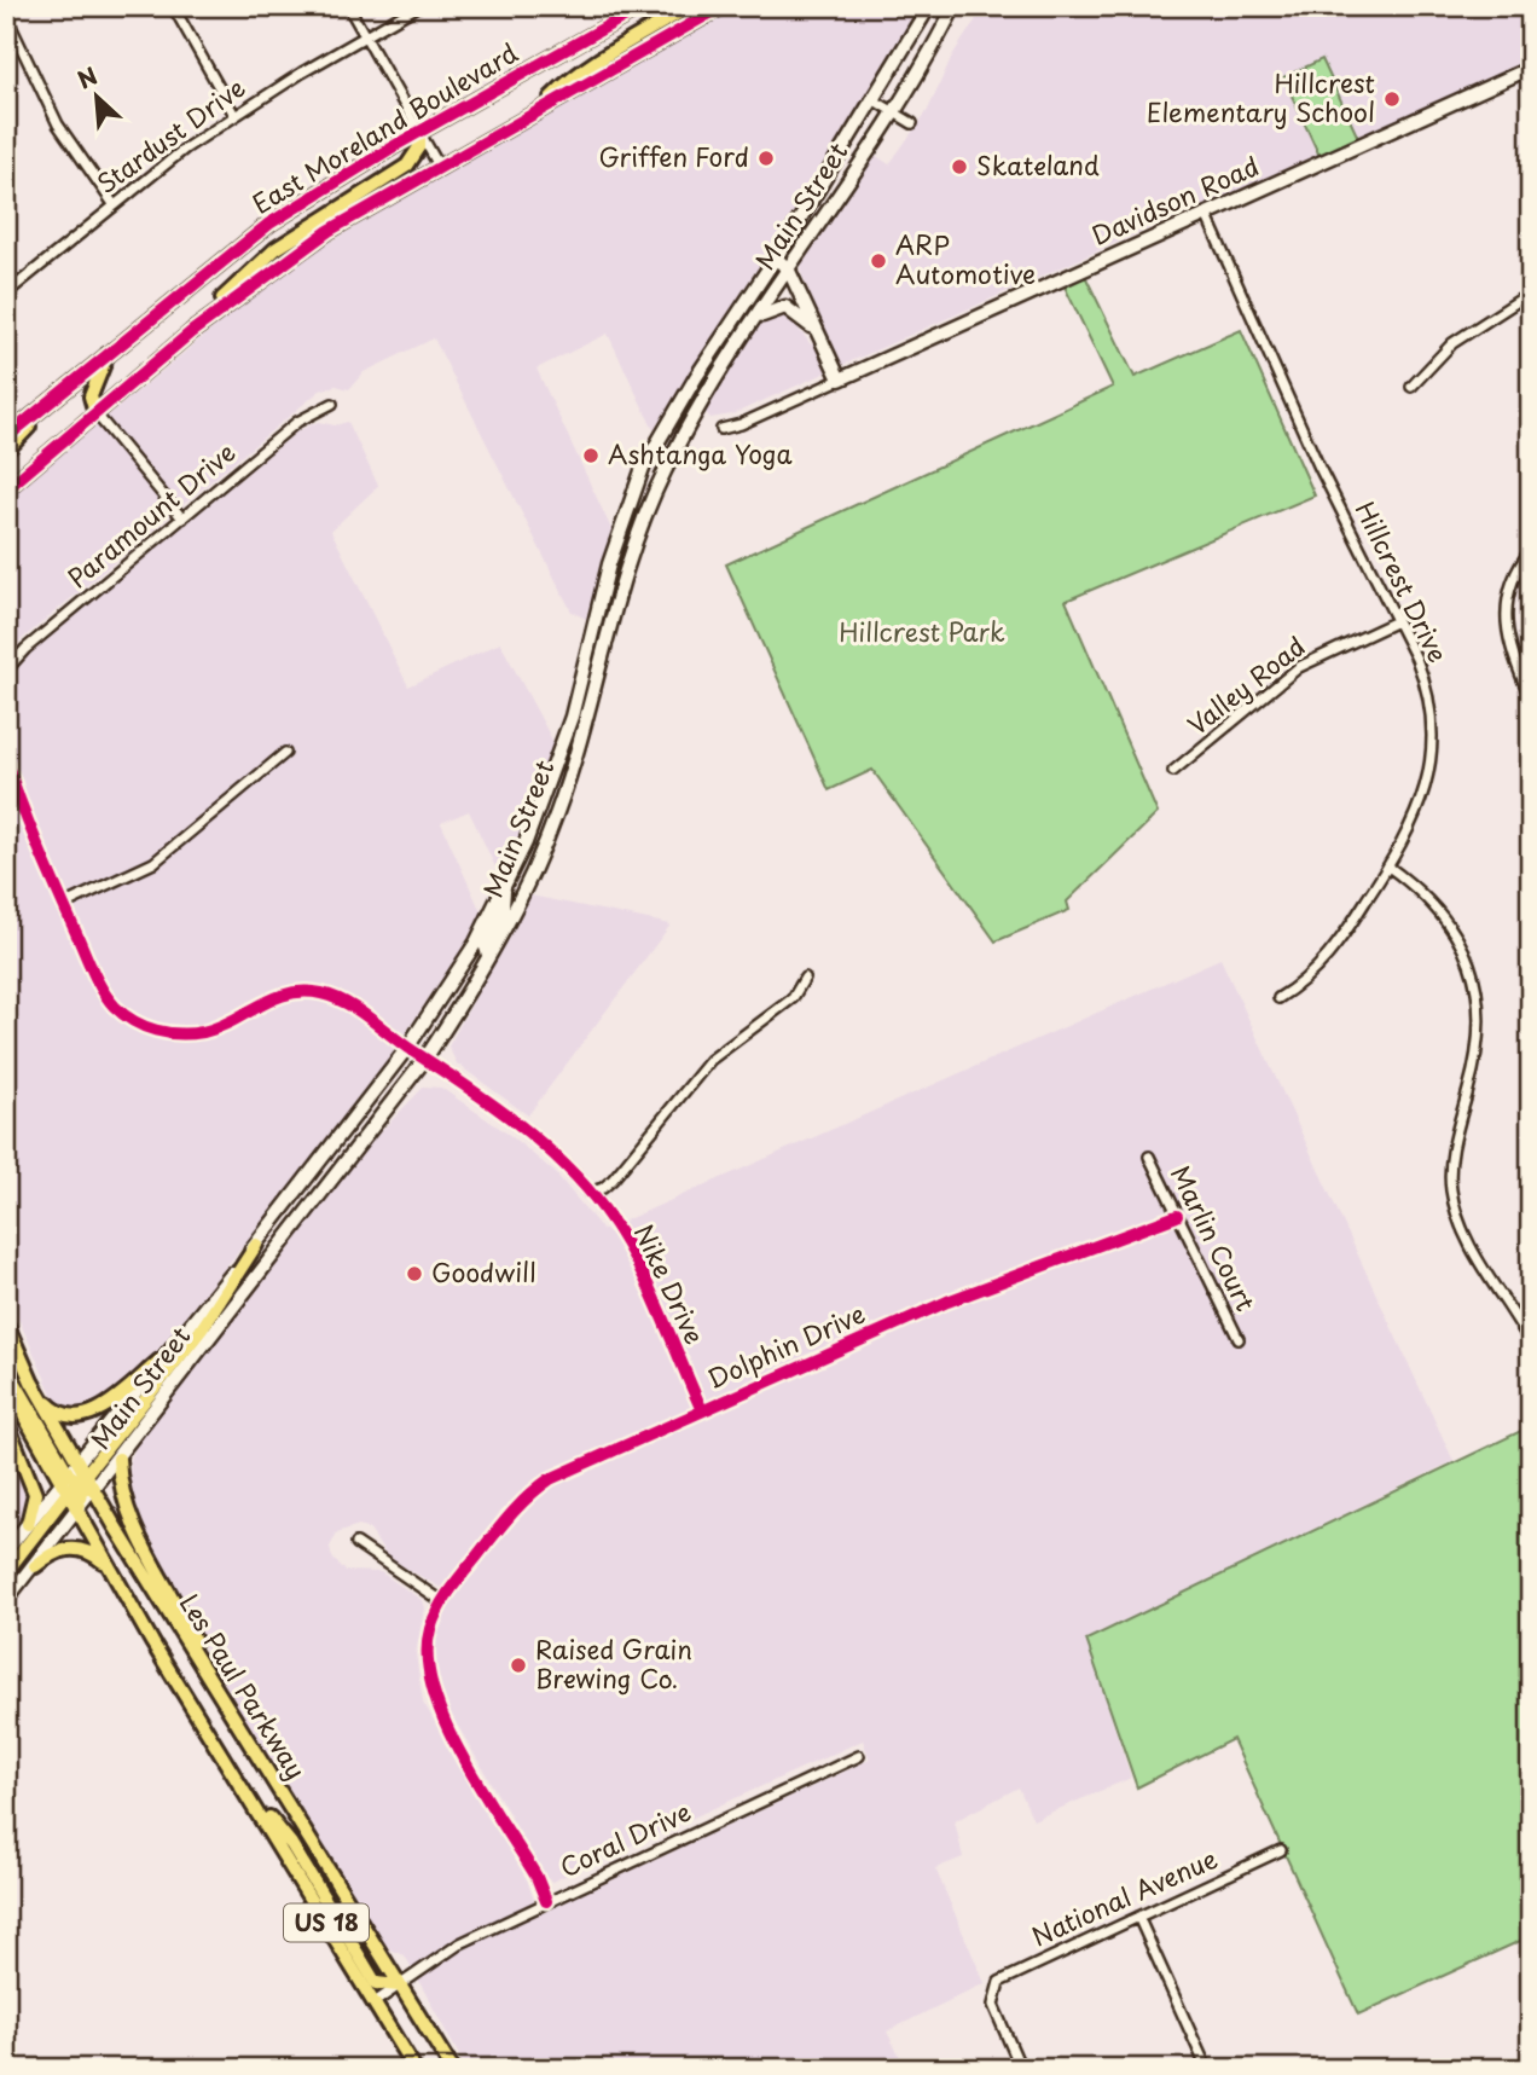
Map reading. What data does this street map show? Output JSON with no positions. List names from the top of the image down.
{
  "streets": {
    "main road": [
      "East Moreland Boulevard",
      "Davidson Road",
      "Main Street",
      "Les Paul Parkway",
      "US 18"
    ],
    "street": [
      "Stardust Drive",
      "Paramount Drive",
      "Hillcrest Drive",
      "Valley Road",
      "Marlin Court",
      "Nike Drive",
      "Dolphin Drive",
      "Coral Drive",
      "National Avenue"
    ]
  },
  "crossings": [
    ["Davidson Road", "Hillcrest Drive"],
    ["Main Street", "Nike Drive"],
    ["Main Street", "Les Paul Parkway"],
    ["Hillcrest Drive", "Valley Road"],
    ["Marlin Court", "Dolphin Drive"],
    ["Nike Drive", "Dolphin Drive"],
    ["Dolphin Drive", "Coral Drive"],
    ["Les Paul Parkway", "Coral Drive"]
  ],
  "parks": ["Hillcrest Park"],
  "places": [
    "Hillcrest Elementary School",
    "Griffen Ford",
    "Skateland",
    "ARP Automotive",
    "Ashtanga Yoga",
    "Goodwill",
    "Raised Grain Brewing Co."
  ],
  "north": "top left"
}
